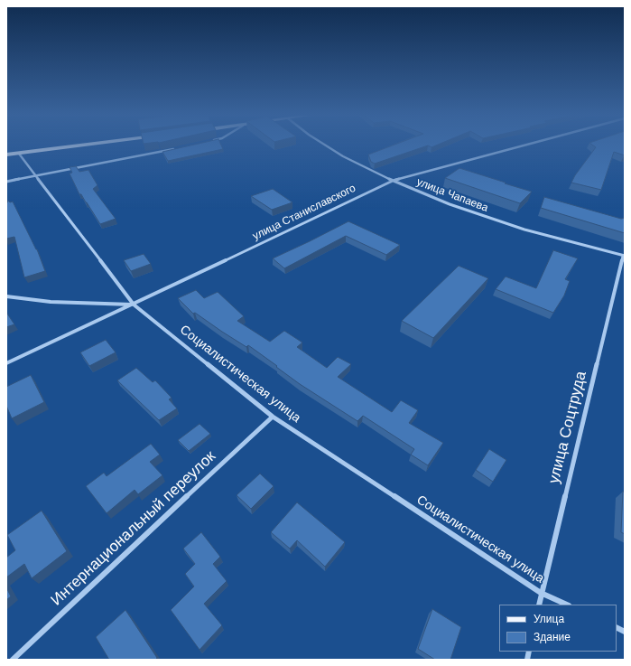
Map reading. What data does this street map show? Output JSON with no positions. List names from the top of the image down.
{
  "streets": {
    "street": [
      "улица Чапаева",
      "улица Станиславского",
      "Социалистическая улица",
      "улица Соцтруда",
      "Интернациональный переулок"
    ]
  },
  "crossings": [
    ["улица Чапаева", "улица Станиславского"],
    ["улица Чапаева", "улица Соцтруда"],
    ["улица Станиславского", "Социалистическая улица"],
    ["Социалистическая улица", "улица Соцтруда"],
    ["Социалистическая улица", "Интернациональный переулок"]
  ],
  "legend": ["Улица", "Здание"]
}
